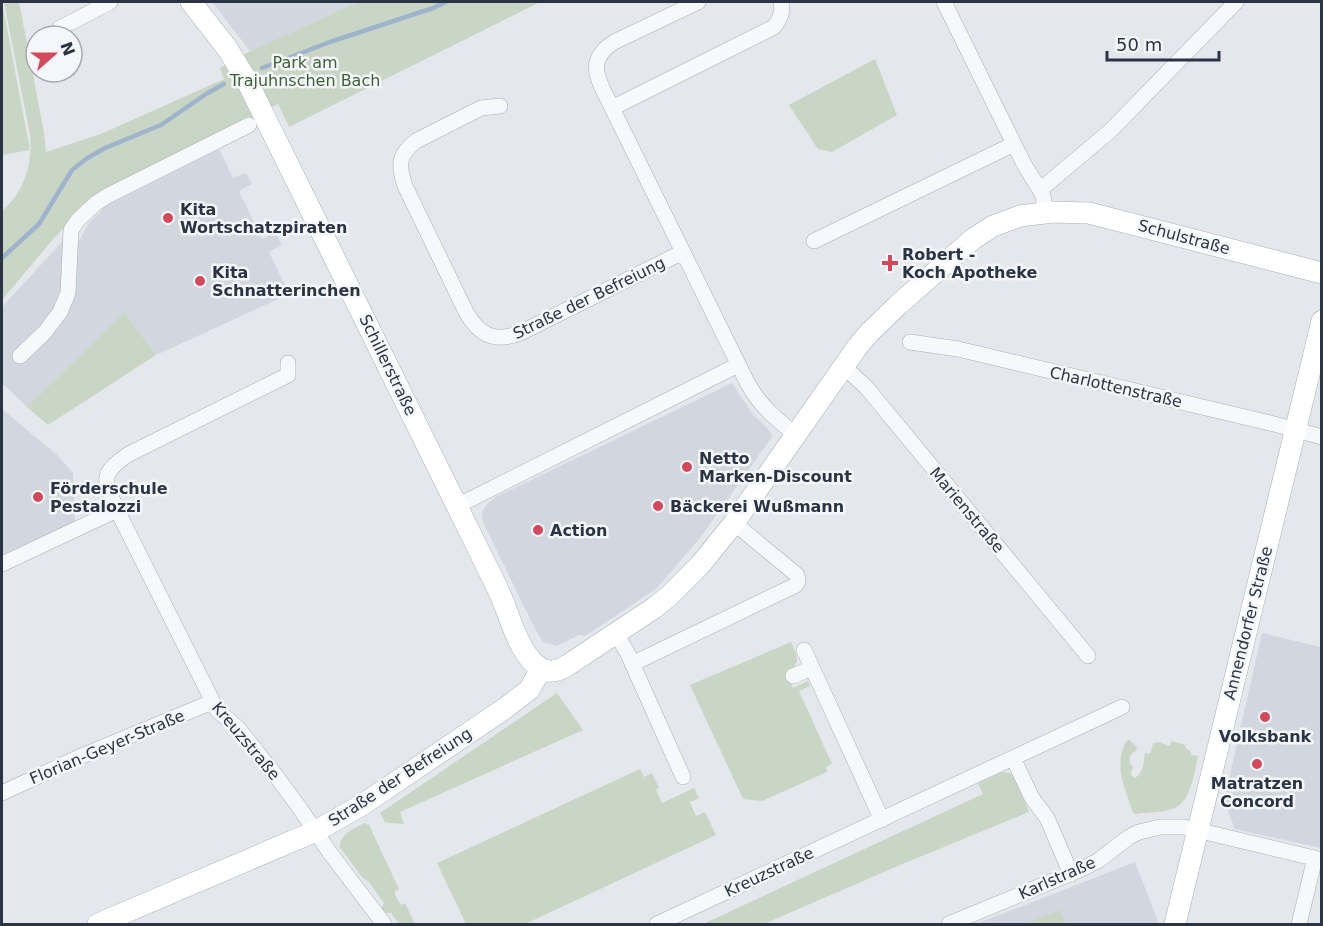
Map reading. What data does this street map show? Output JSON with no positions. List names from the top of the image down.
{
  "streets": {
    "street": [
      "Schulstraße",
      "Straße der Befreiung",
      "Schillerstraße",
      "Charlottenstraße",
      "Marienstraße",
      "Annendorfer Straße",
      "Kreuzstraße",
      "Florian-Geyer-Straße",
      "Karlstraße"
    ]
  },
  "crossings": [
    ["Straße der Befreiung", "Schillerstraße"],
    ["Straße der Befreiung", "Kreuzstraße"],
    ["Charlottenstraße", "Annendorfer Straße"],
    ["Annendorfer Straße", "Karlstraße"],
    ["Kreuzstraße", "Florian-Geyer-Straße"]
  ],
  "parks": ["Park am Trajuhnschen Bach"],
  "places": {
    "other": [
      "Kita Wortschatzpiraten",
      "Kita Schnatterinchen",
      "Netto Marken-Discount",
      "Förderschule Pestalozzi",
      "Bäckerei Wußmann",
      "Action",
      "Volksbank",
      "Matratzen Concord"
    ],
    "health": ["Robert - Koch Apotheke"]
  },
  "scale_bar": "50 m",
  "north": "right"
}
